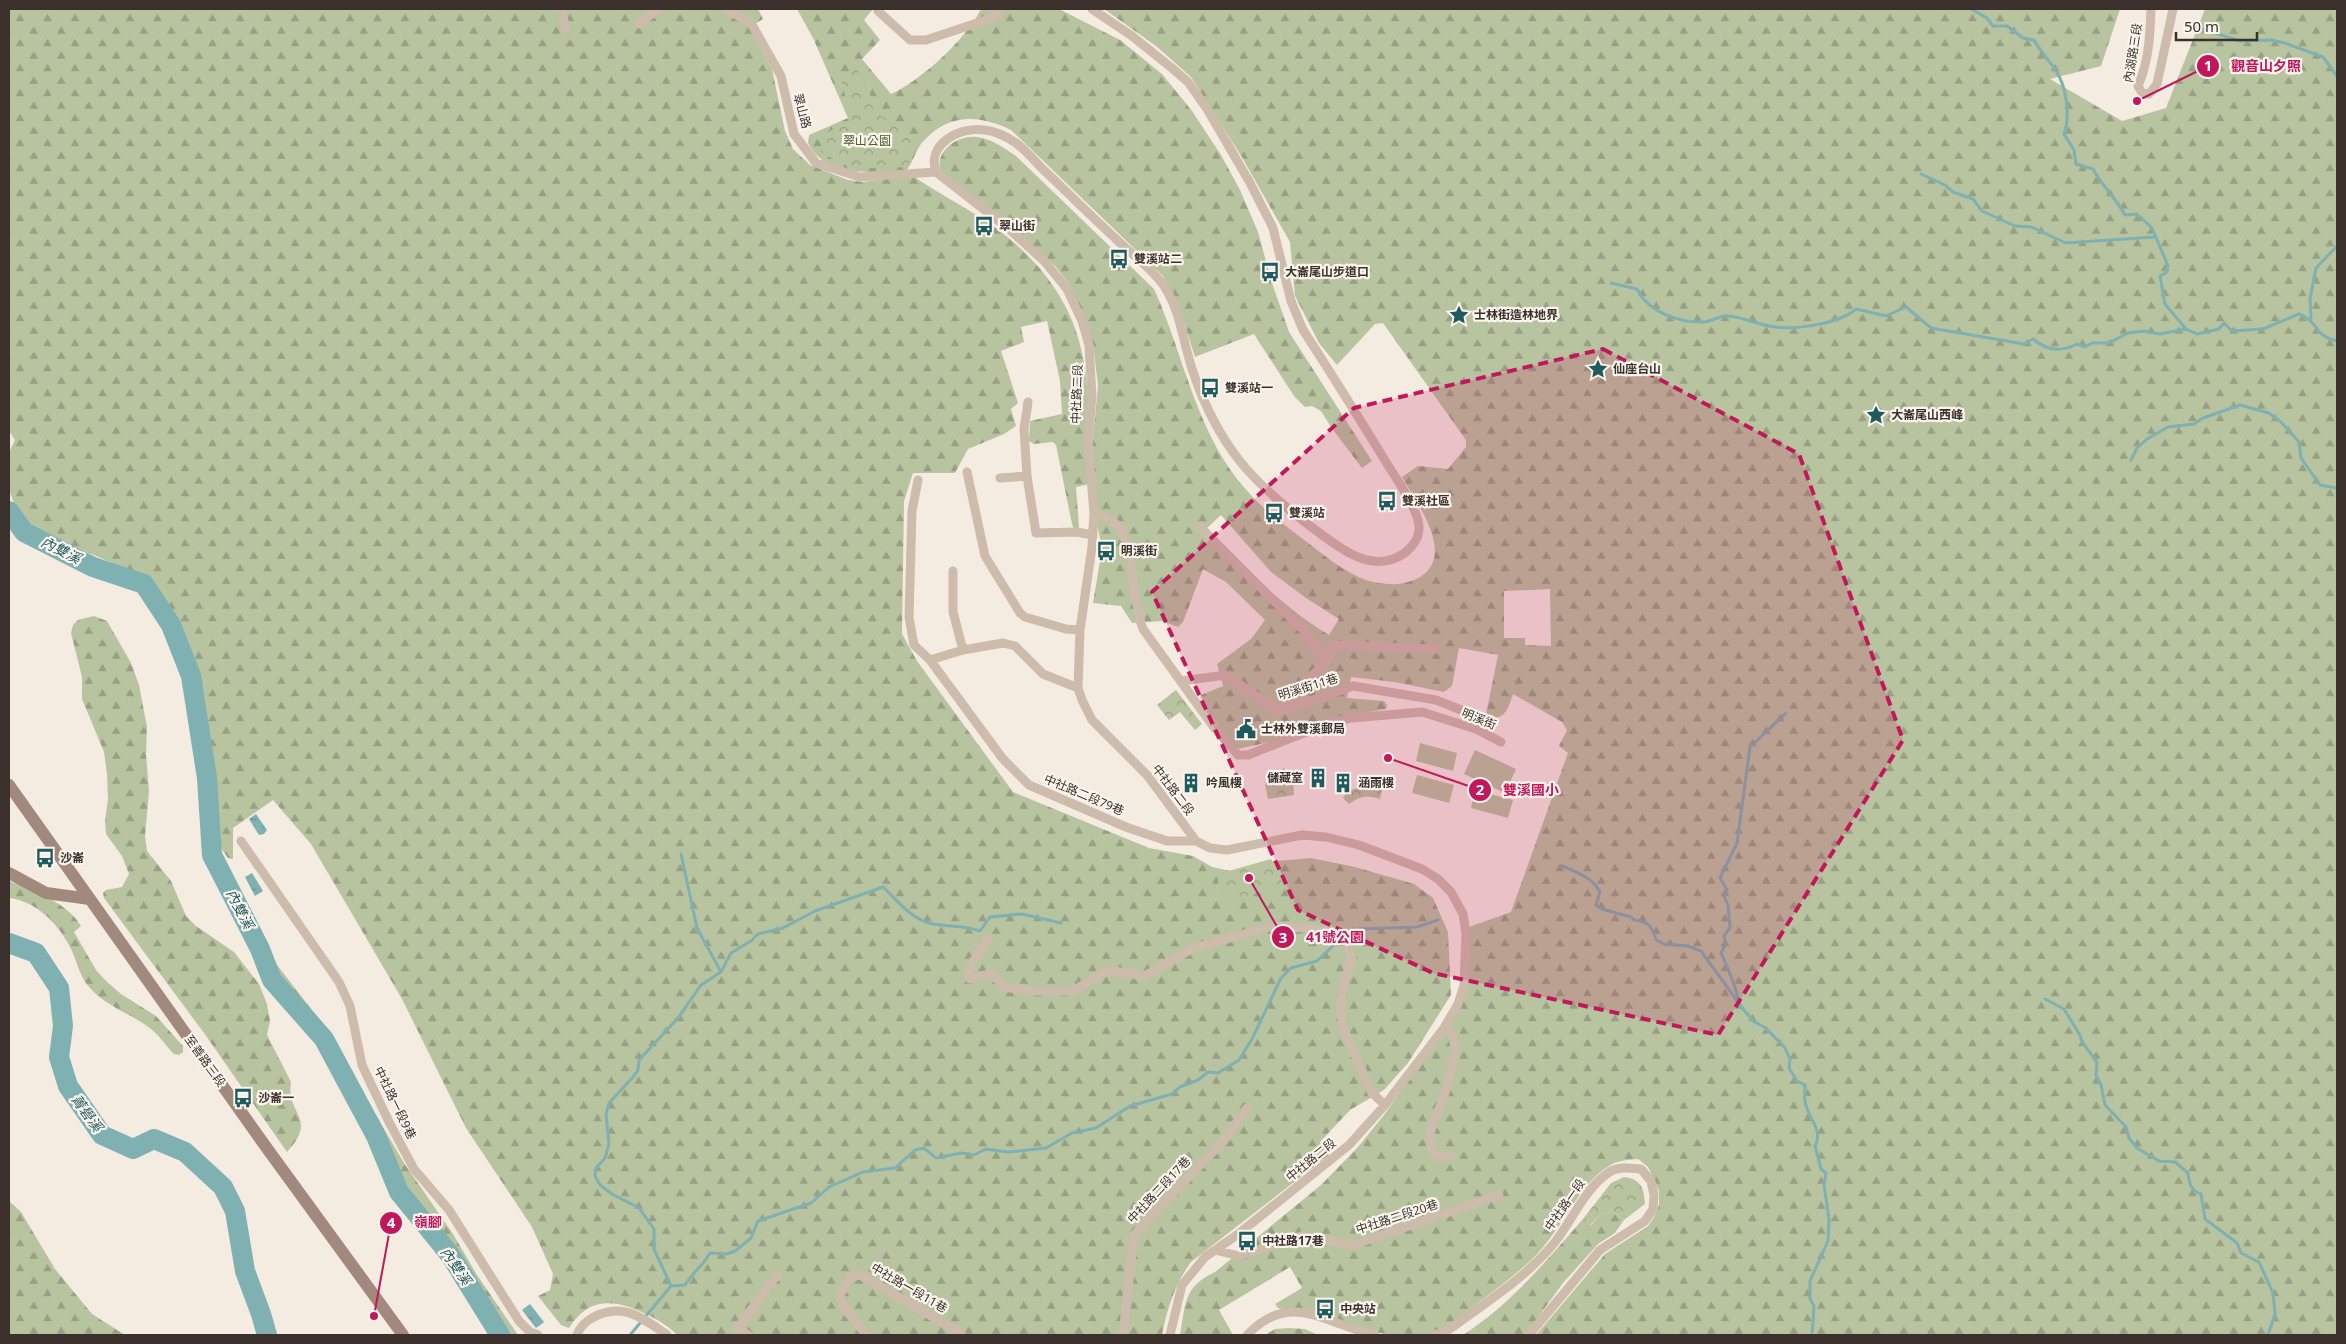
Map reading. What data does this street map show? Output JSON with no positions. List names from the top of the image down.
{
  "streets": {
    "street": [
      "內湖路三段",
      "翠山路",
      "中社路二段",
      "明溪街11巷",
      "明溪街",
      "中社路二段79巷",
      "至善路三段",
      "中社路一段9巷",
      "中社路二段17巷",
      "中社路一段",
      "中社路二段20巷",
      "中社路一段11巷"
    ]
  },
  "crossings": [
    ["翠山路", "中社路二段"],
    ["中社路二段", "明溪街"],
    ["中社路二段", "中社路二段79巷"],
    ["中社路二段", "中社路二段20巷"],
    ["明溪街11巷", "明溪街"]
  ],
  "water": ["內雙溪", "菁礐溪"],
  "parks": ["翠山公園"],
  "places": {
    "other": [
      "觀音山夕照",
      "雙溪國小",
      "41號公園",
      "嶺腳"
    ],
    "bus stop": [
      "翠山街",
      "雙溪站二",
      "大崙尾山步道口",
      "雙溪站一",
      "雙溪社區",
      "雙溪站",
      "明溪街",
      "沙崙",
      "沙崙一",
      "中社路17巷",
      "中央站"
    ],
    "place": ["士林街造林地界", "仙座台山", "大崙尾山西峰"],
    "public building": ["士林外雙溪郵局"],
    "building": ["儲藏室", "吟風樓", "涵雨樓"]
  },
  "scale_bar": "50 m"
}
